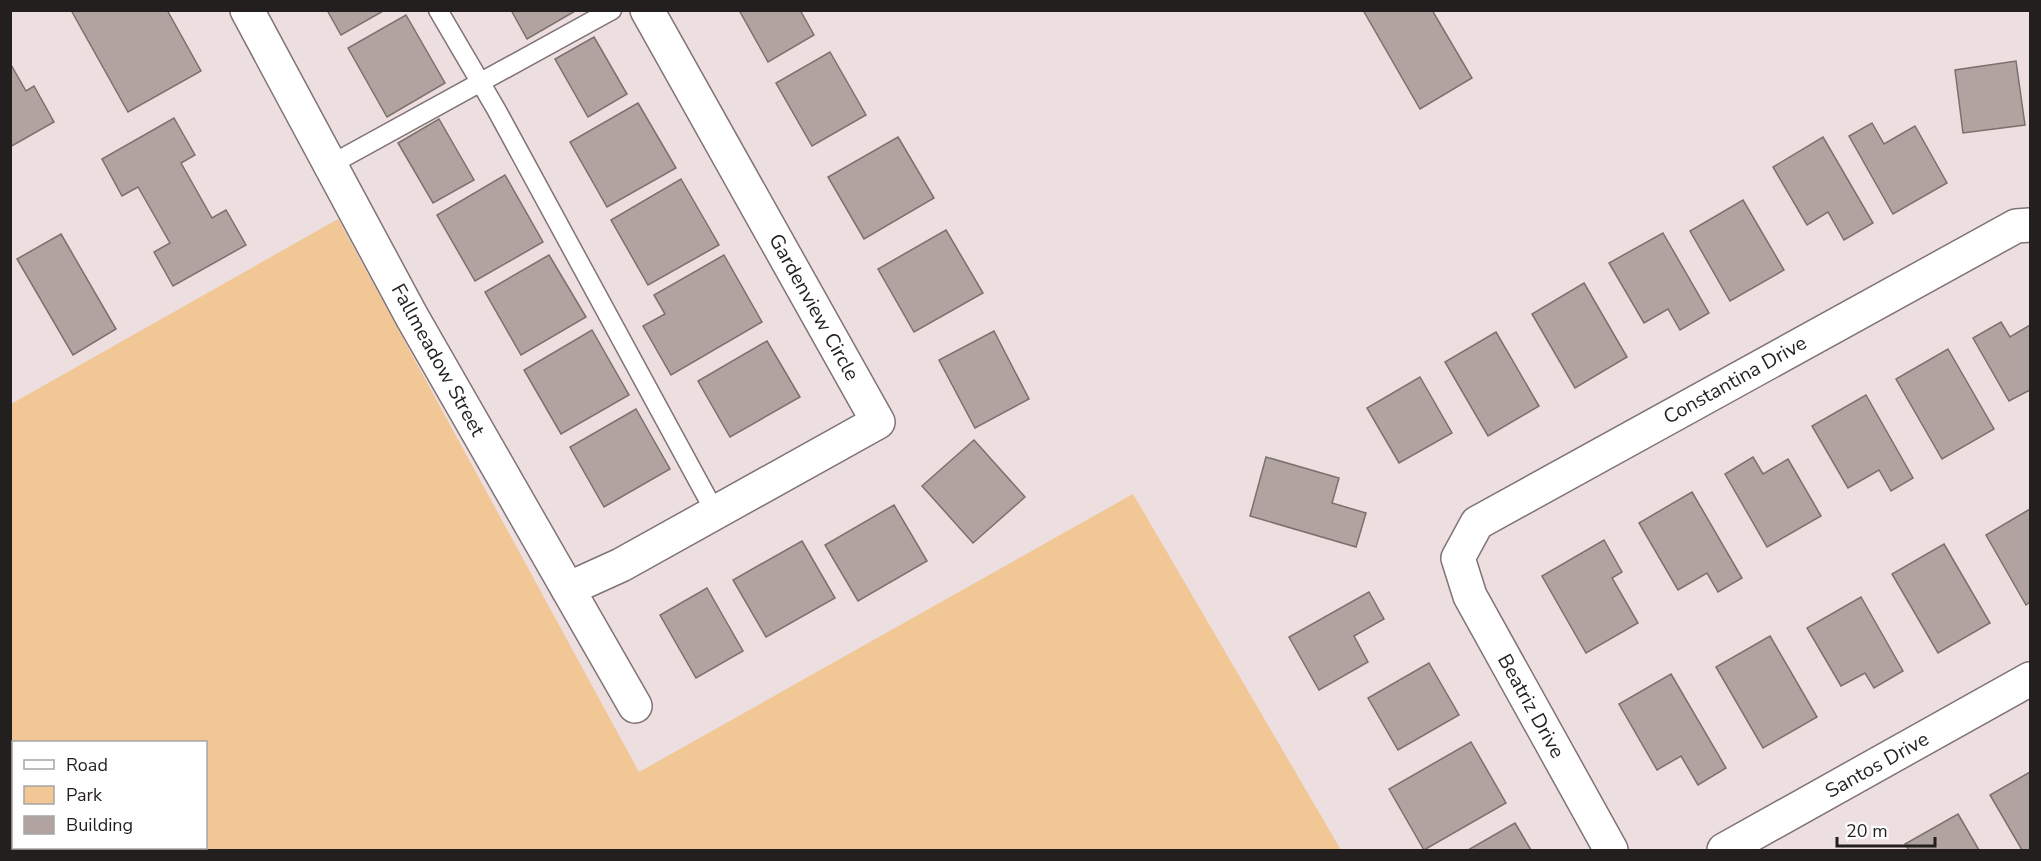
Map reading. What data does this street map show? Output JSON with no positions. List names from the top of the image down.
{
  "streets": {
    "street": [
      "Gardenview Circle",
      "Fallmeadow Street",
      "Constantina Drive",
      "Beatriz Drive",
      "Santos Drive"
    ]
  },
  "crossings": [
    ["Gardenview Circle", "Fallmeadow Street"],
    ["Constantina Drive", "Beatriz Drive"]
  ],
  "legend": ["Road", "Park", "Building"],
  "scale_bar": "20 m"
}
